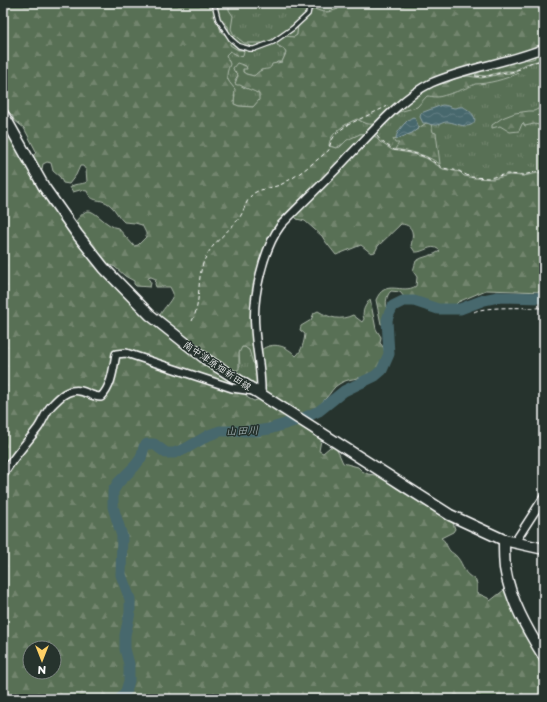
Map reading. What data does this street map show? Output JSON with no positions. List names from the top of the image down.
{
  "streets": {
    "main road": ["南中津原畑新田線"]
  },
  "water": ["山田川"],
  "north": "bottom"
}
